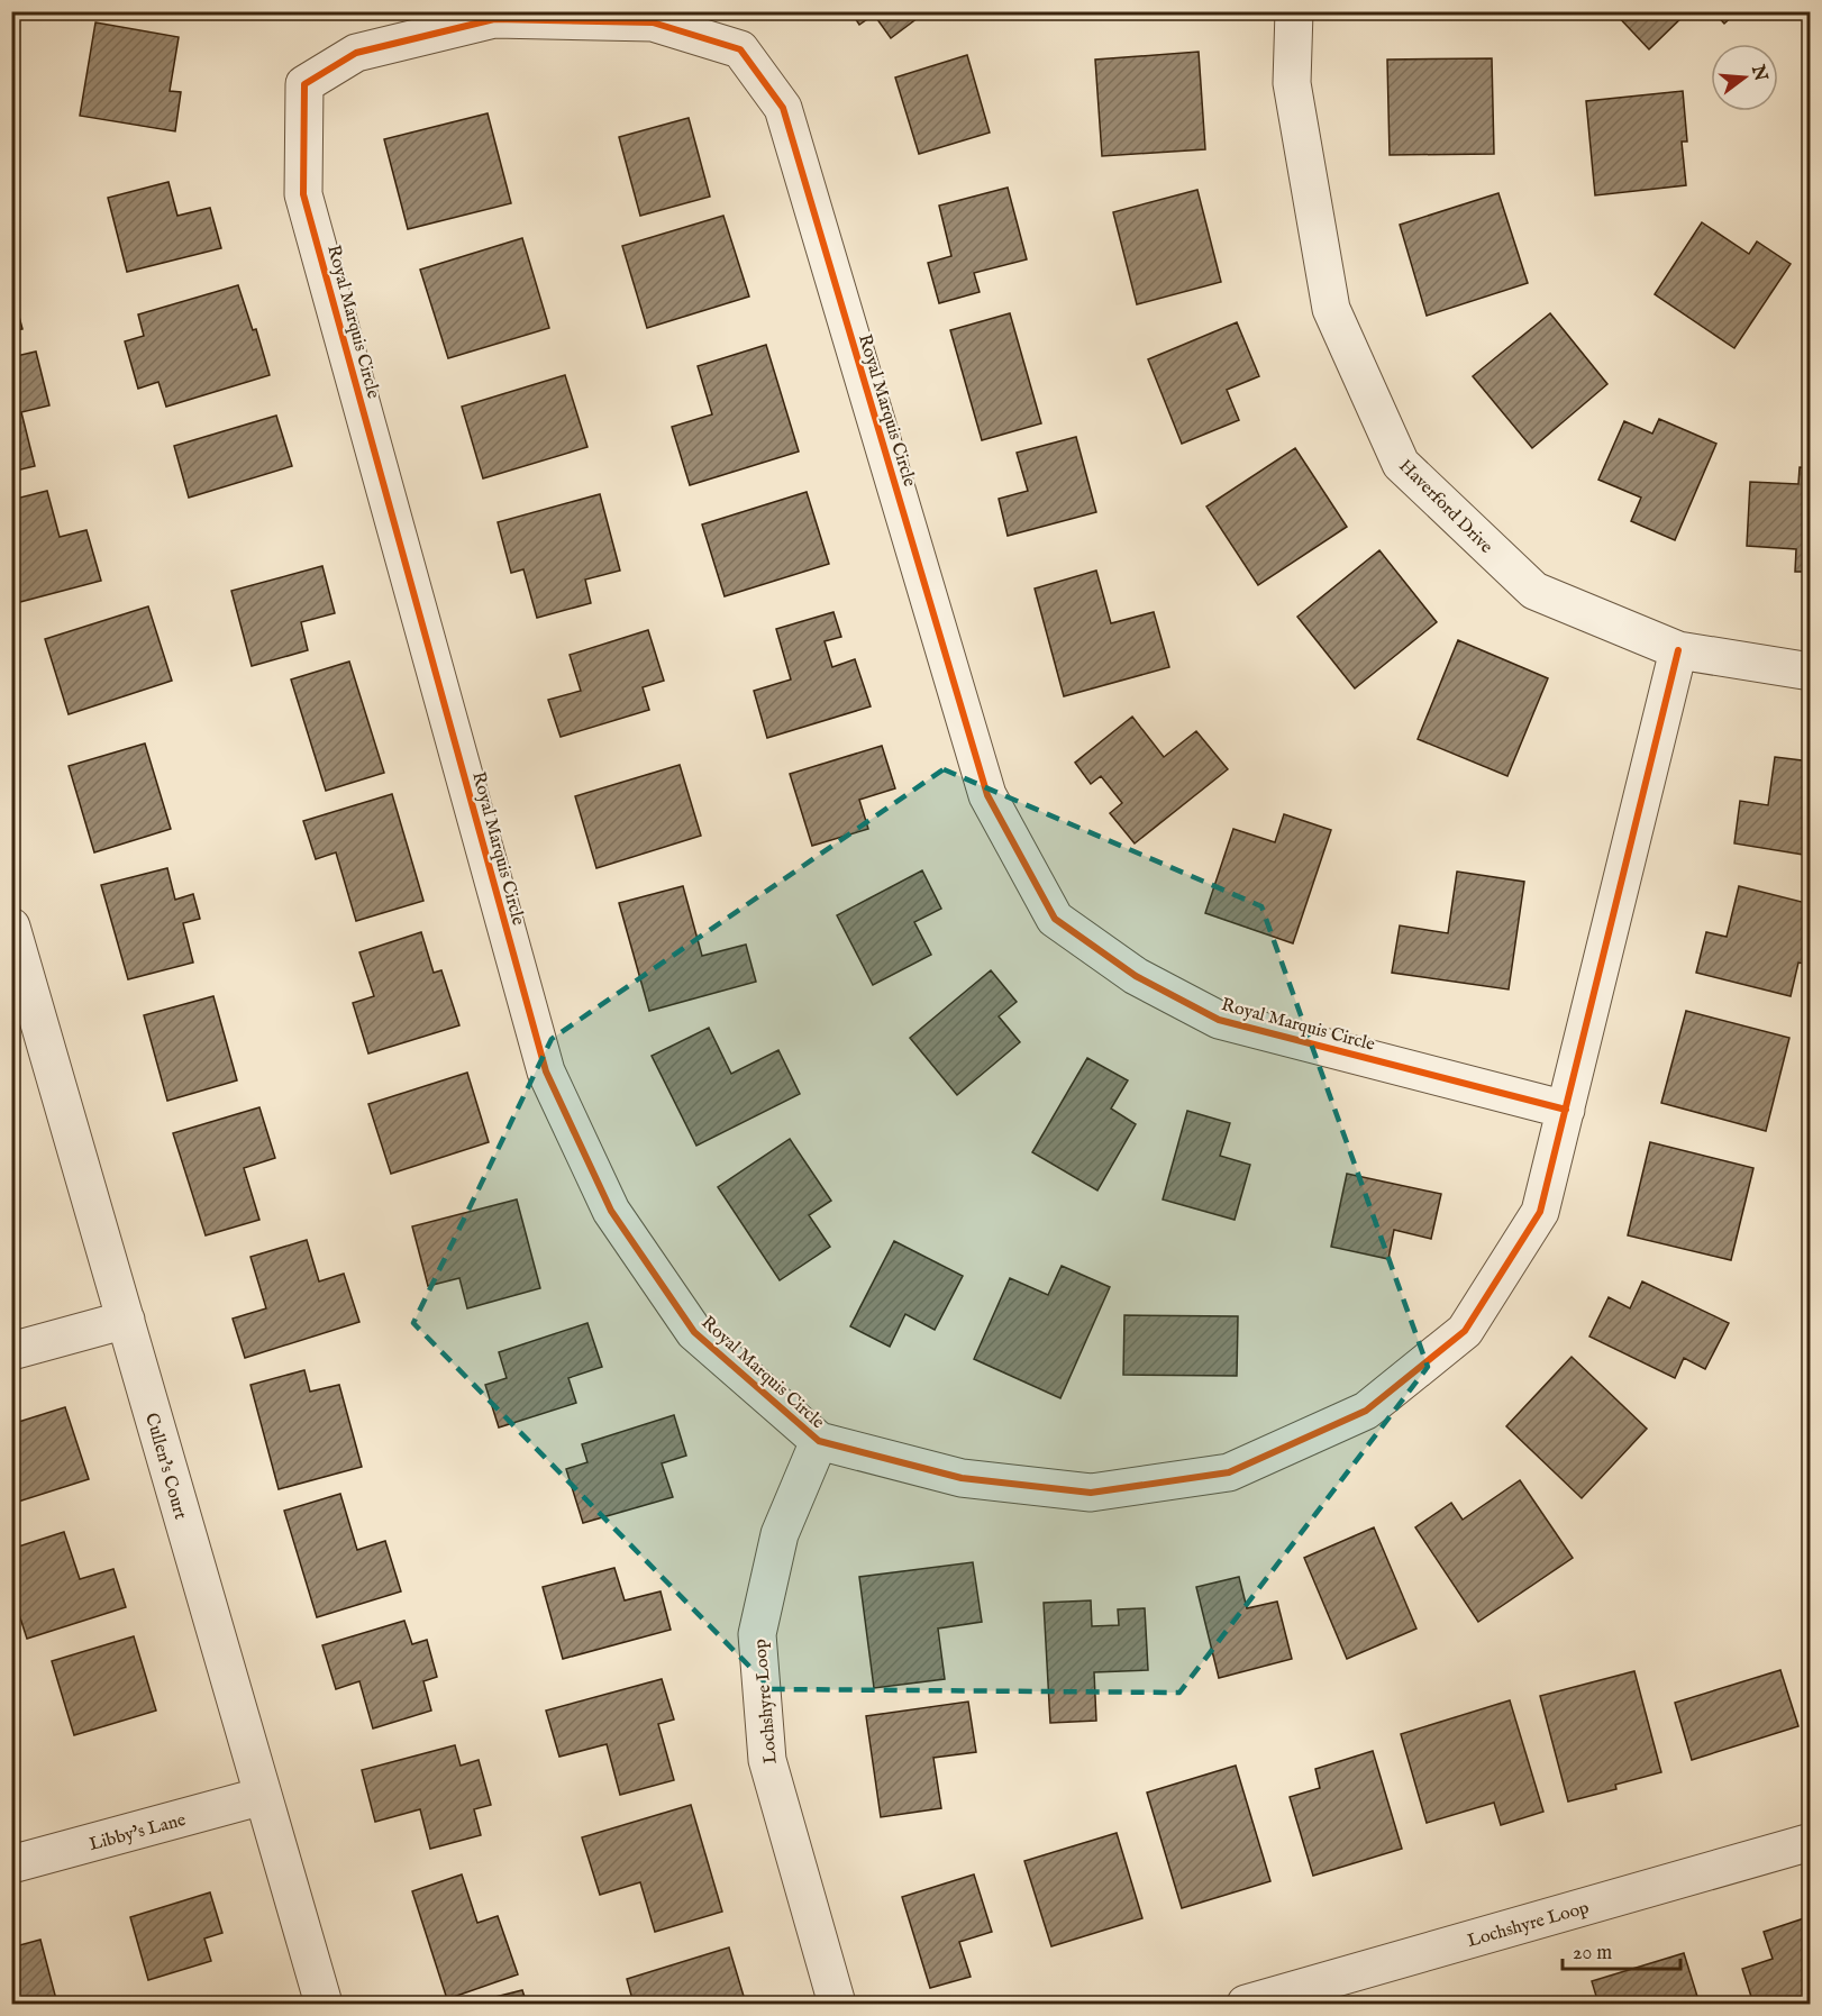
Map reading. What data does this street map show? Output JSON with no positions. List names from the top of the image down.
{
  "streets": {
    "street": [
      "Royal Marquis Circle",
      "Haverford Drive",
      "Cullen's Court",
      "Lochshyre Loop",
      "Libby's Lane"
    ]
  },
  "crossings": [
    ["Royal Marquis Circle", "Haverford Drive"],
    ["Royal Marquis Circle", "Lochshyre Loop"],
    ["Cullen's Court", "Libby's Lane"]
  ],
  "scale_bar": "20 m",
  "north": "right"
}
